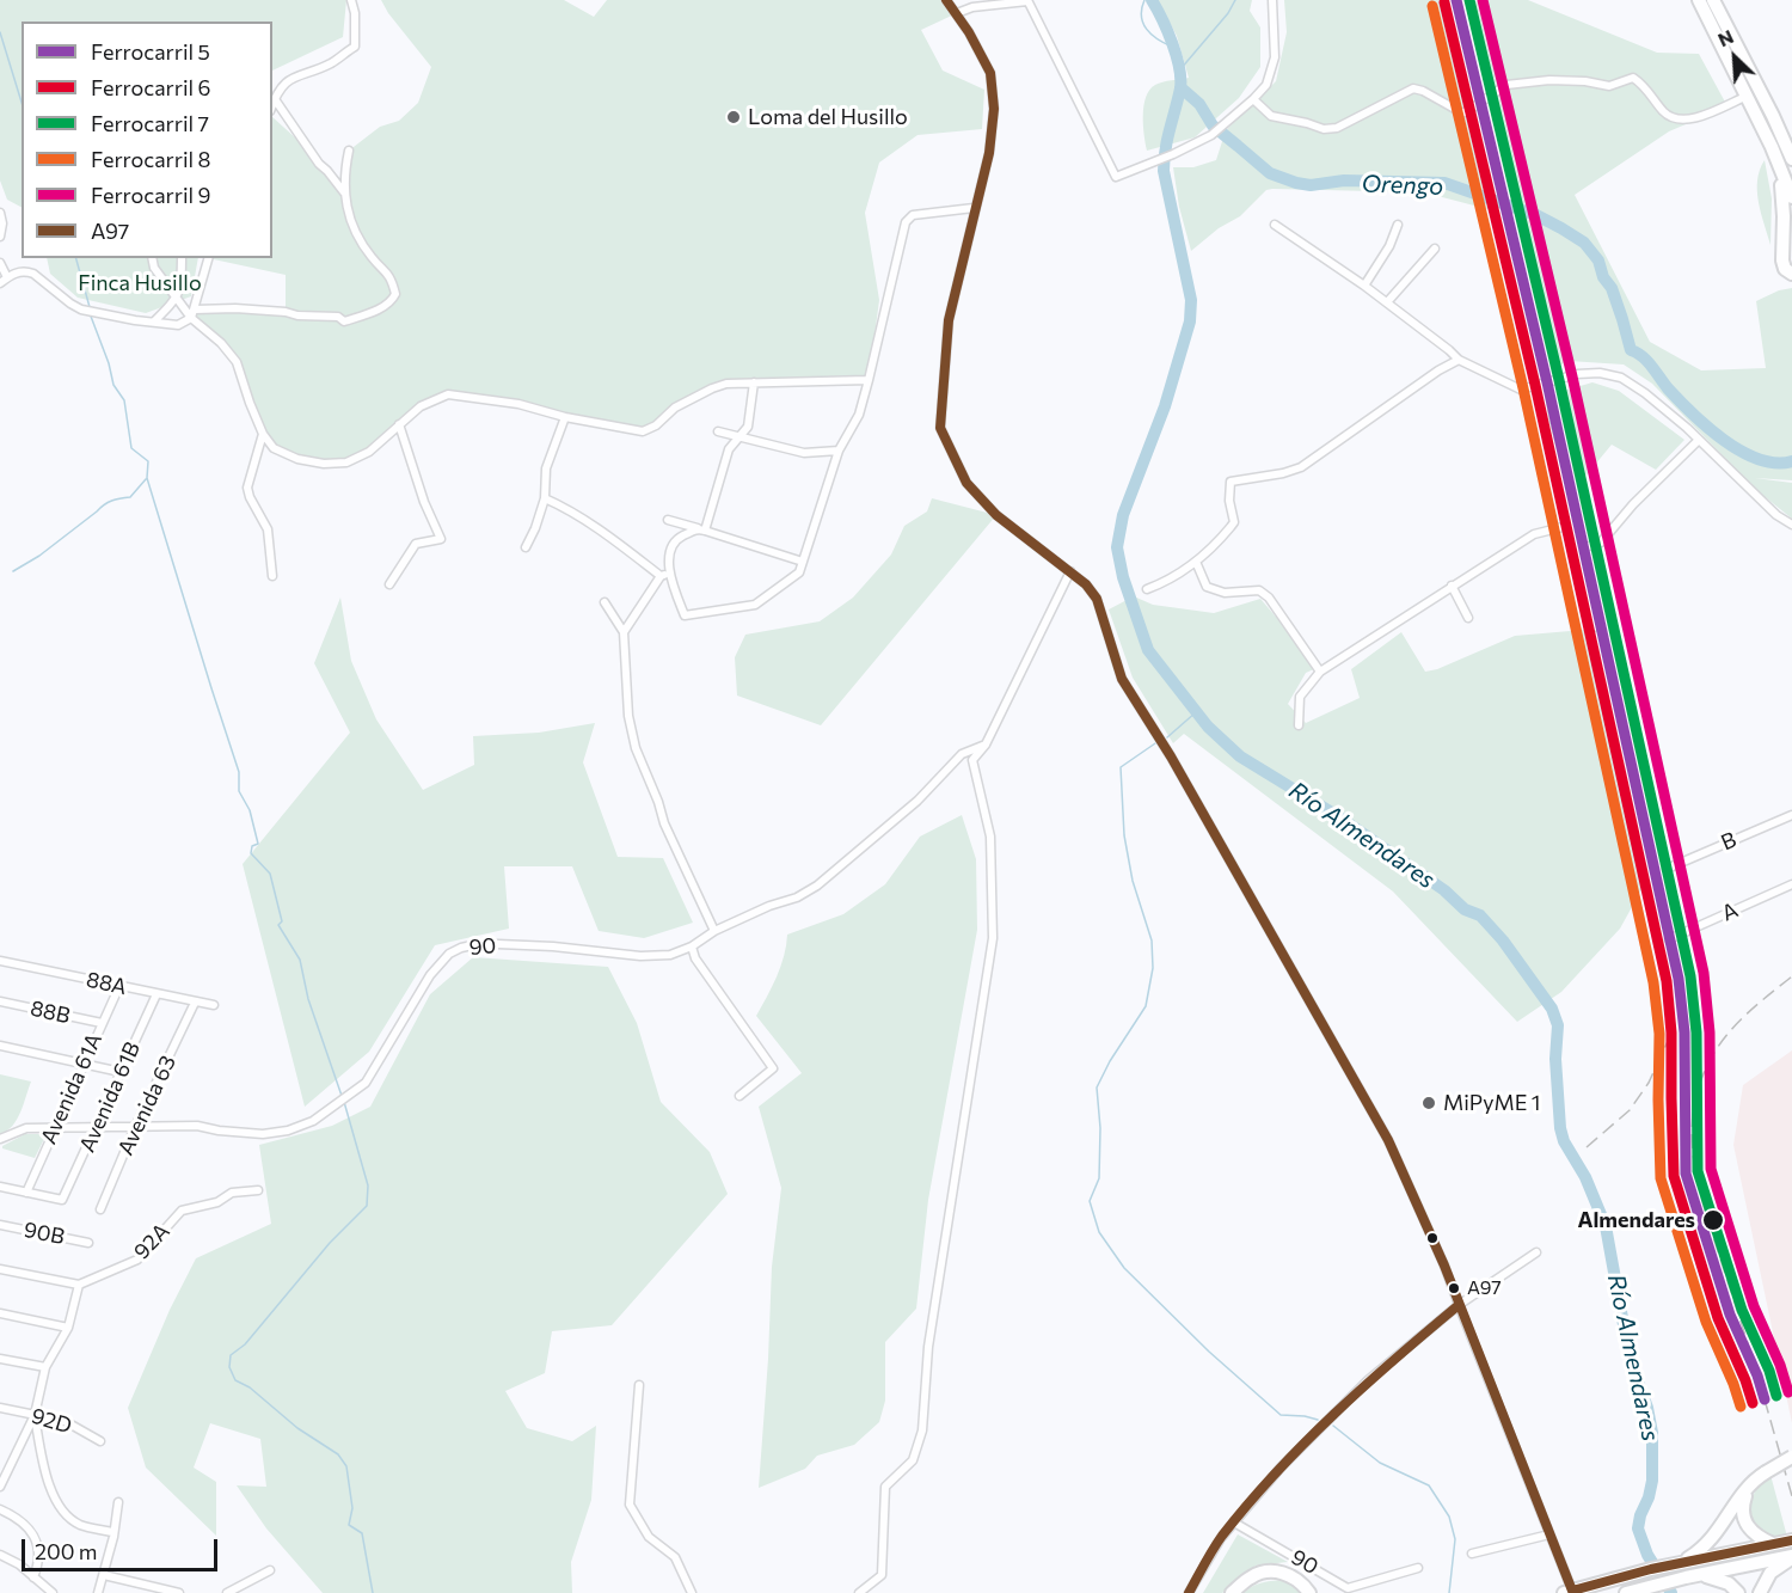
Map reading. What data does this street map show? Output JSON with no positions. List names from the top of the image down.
{
  "streets": {
    "street": [
      "B",
      "A",
      "90",
      "88A",
      "88B",
      "Avenida 61A",
      "Avenida 61B",
      "Avenida 63",
      "90B",
      "92A",
      "92D"
    ]
  },
  "crossings": [
    ["90", "Avenida 61A"],
    ["90", "Avenida 61B"],
    ["90", "Avenida 63"],
    ["88A", "Avenida 61A"],
    ["88A", "Avenida 61B"],
    ["88A", "Avenida 63"],
    ["88B", "Avenida 61A"],
    ["Avenida 61A", "Avenida 61B"]
  ],
  "water": ["Orengo", "Río Almendares"],
  "parks": ["Finca Husillo"],
  "places": [
    "Loma del Husillo",
    "MiPyME 1",
    "Almendares",
    "A97"
  ],
  "lines": [
    "rail line 5",
    "rail line 7",
    "rail line 9",
    "transit line A97",
    "rail line 6",
    "rail line 8"
  ],
  "legend": [
    "Ferrocarril 5",
    "Ferrocarril 6",
    "Ferrocarril 7",
    "Ferrocarril 8",
    "Ferrocarril 9",
    "A97"
  ],
  "scale_bar": "200 m",
  "north": "top left"
}
